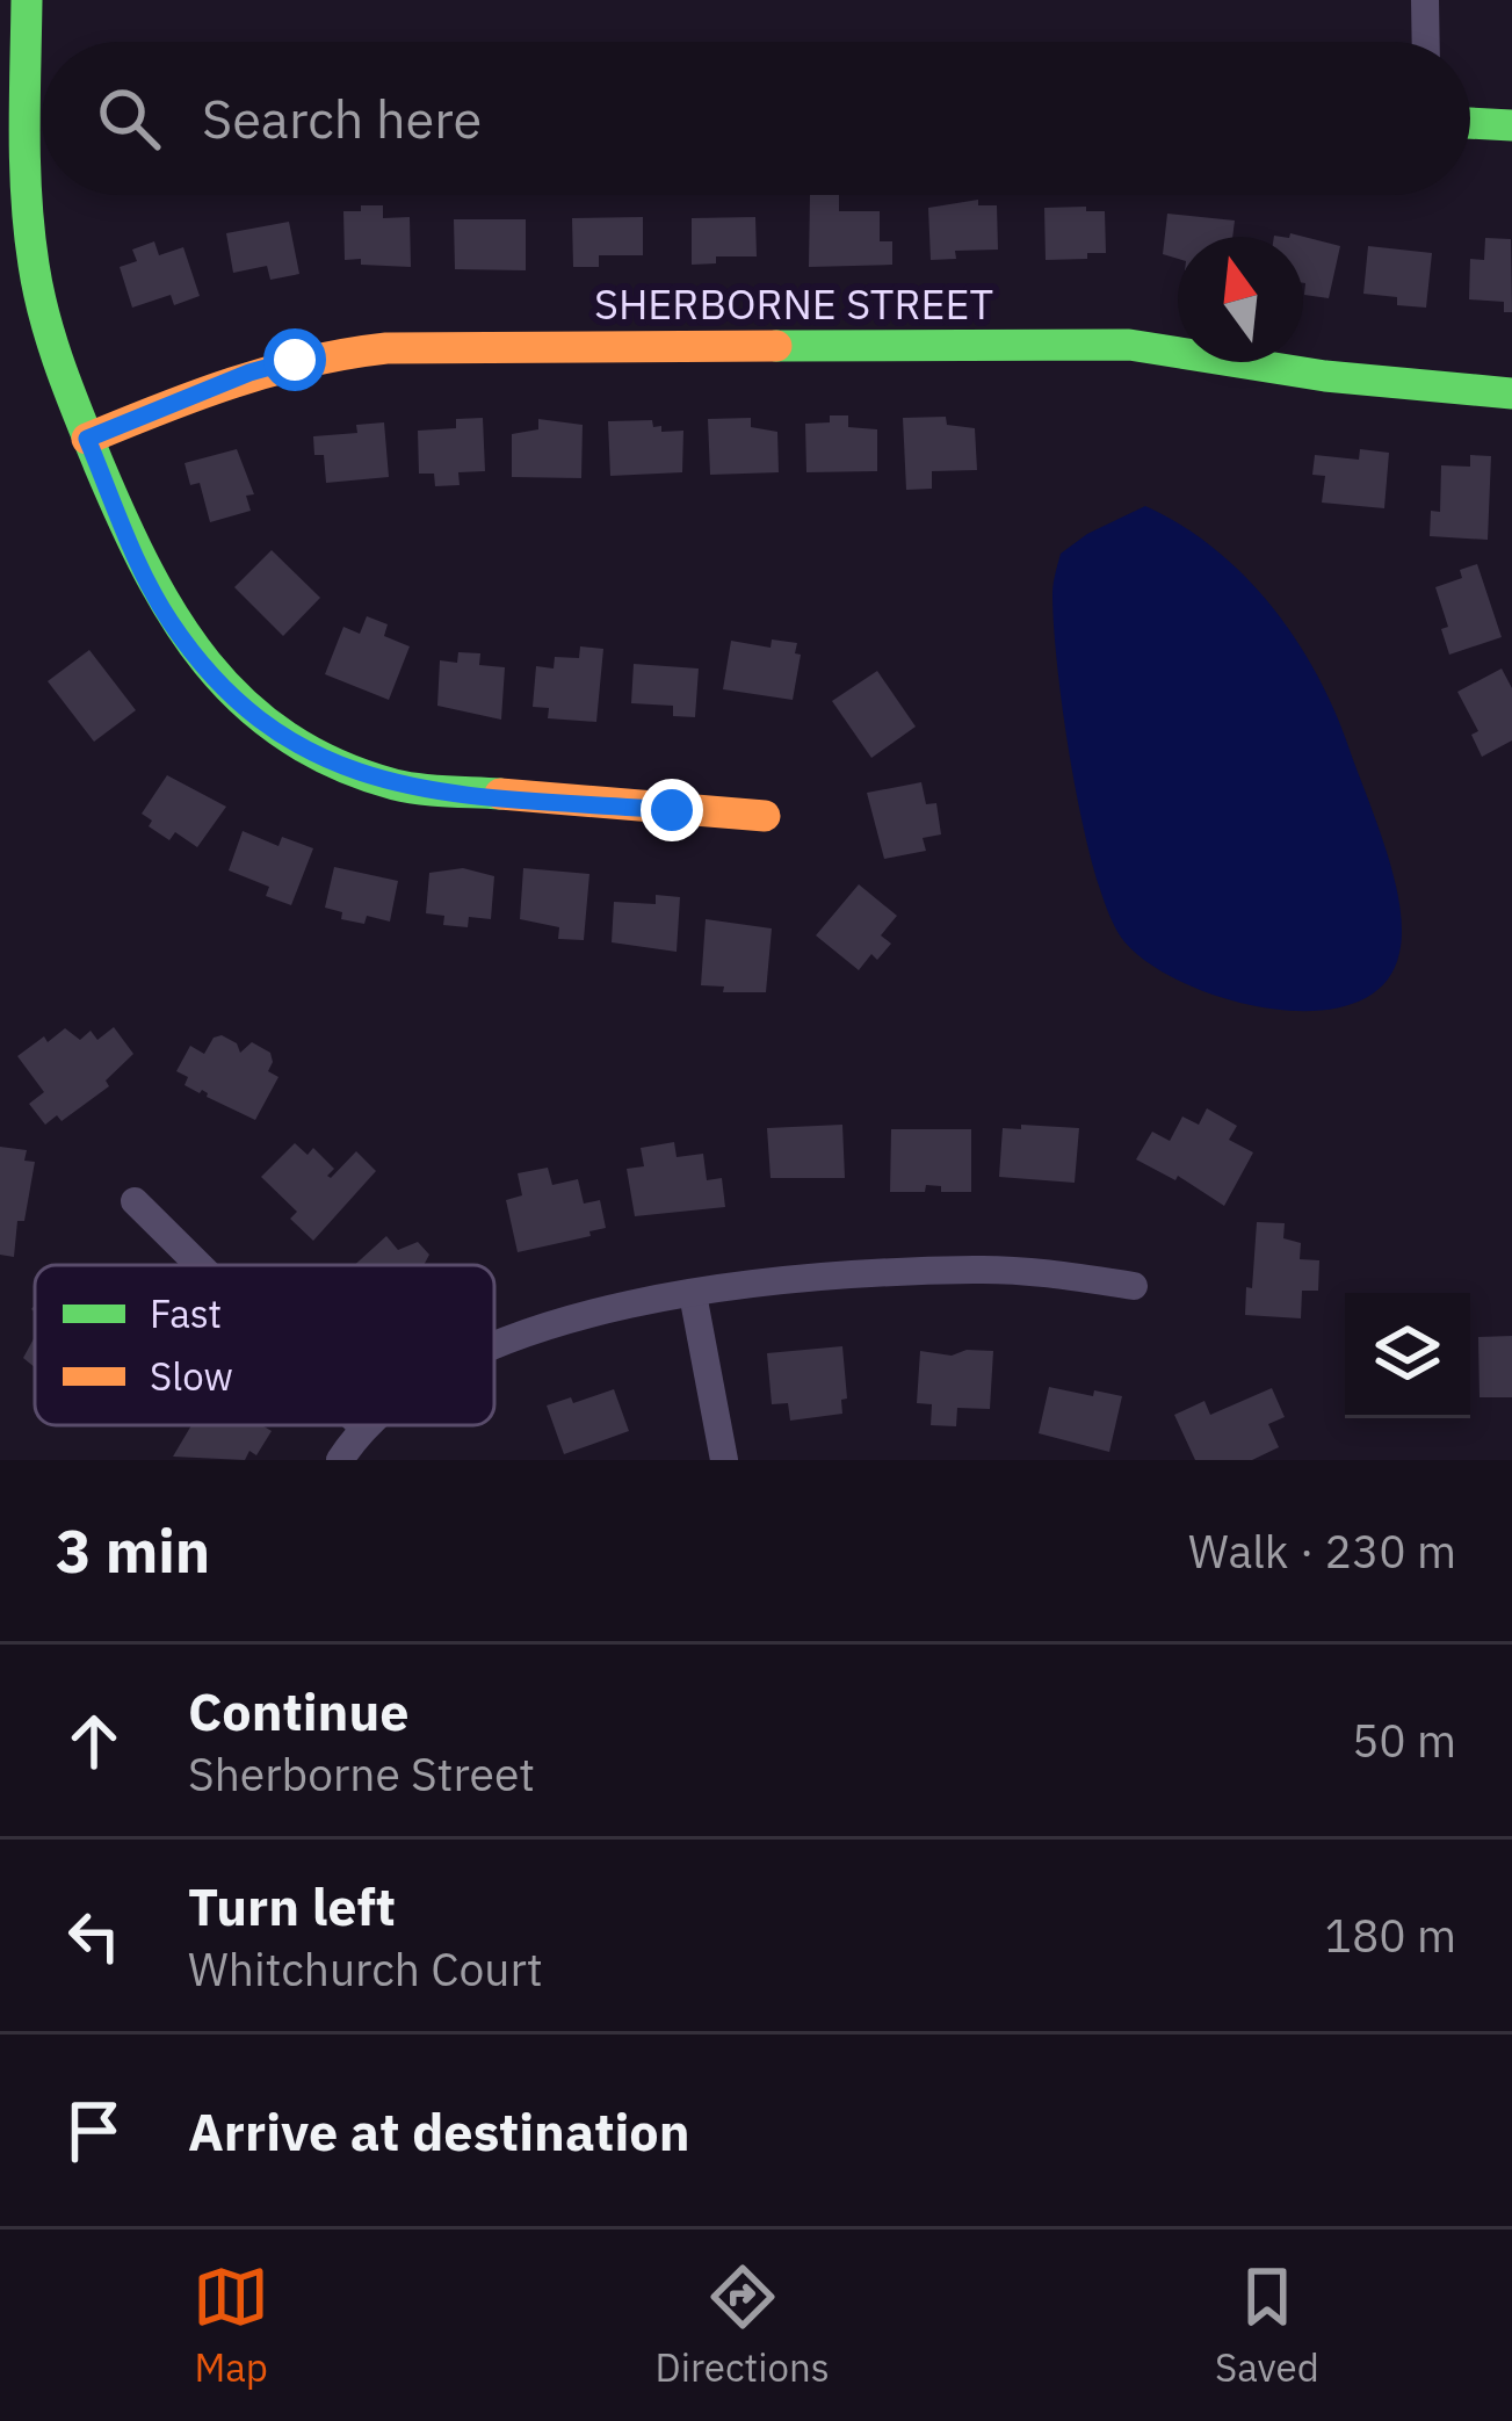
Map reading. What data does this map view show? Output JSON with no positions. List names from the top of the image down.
{
  "streets": {
    "street": ["SHERBORNE STREET"]
  },
  "legend": ["Fast", "Slow"],
  "north": "top",
  "page": {
    "search": "Search here",
    "heading": ["3 min", "Walk · 230 m"],
    "list": [
      ["Continue", "Sherborne Street", "50 m"],
      ["Turn left", "Whitchurch Court", "180 m"],
      "Arrive at destination"
    ],
    "nav": ["Map", "Directions", "Saved"]
  }
}
